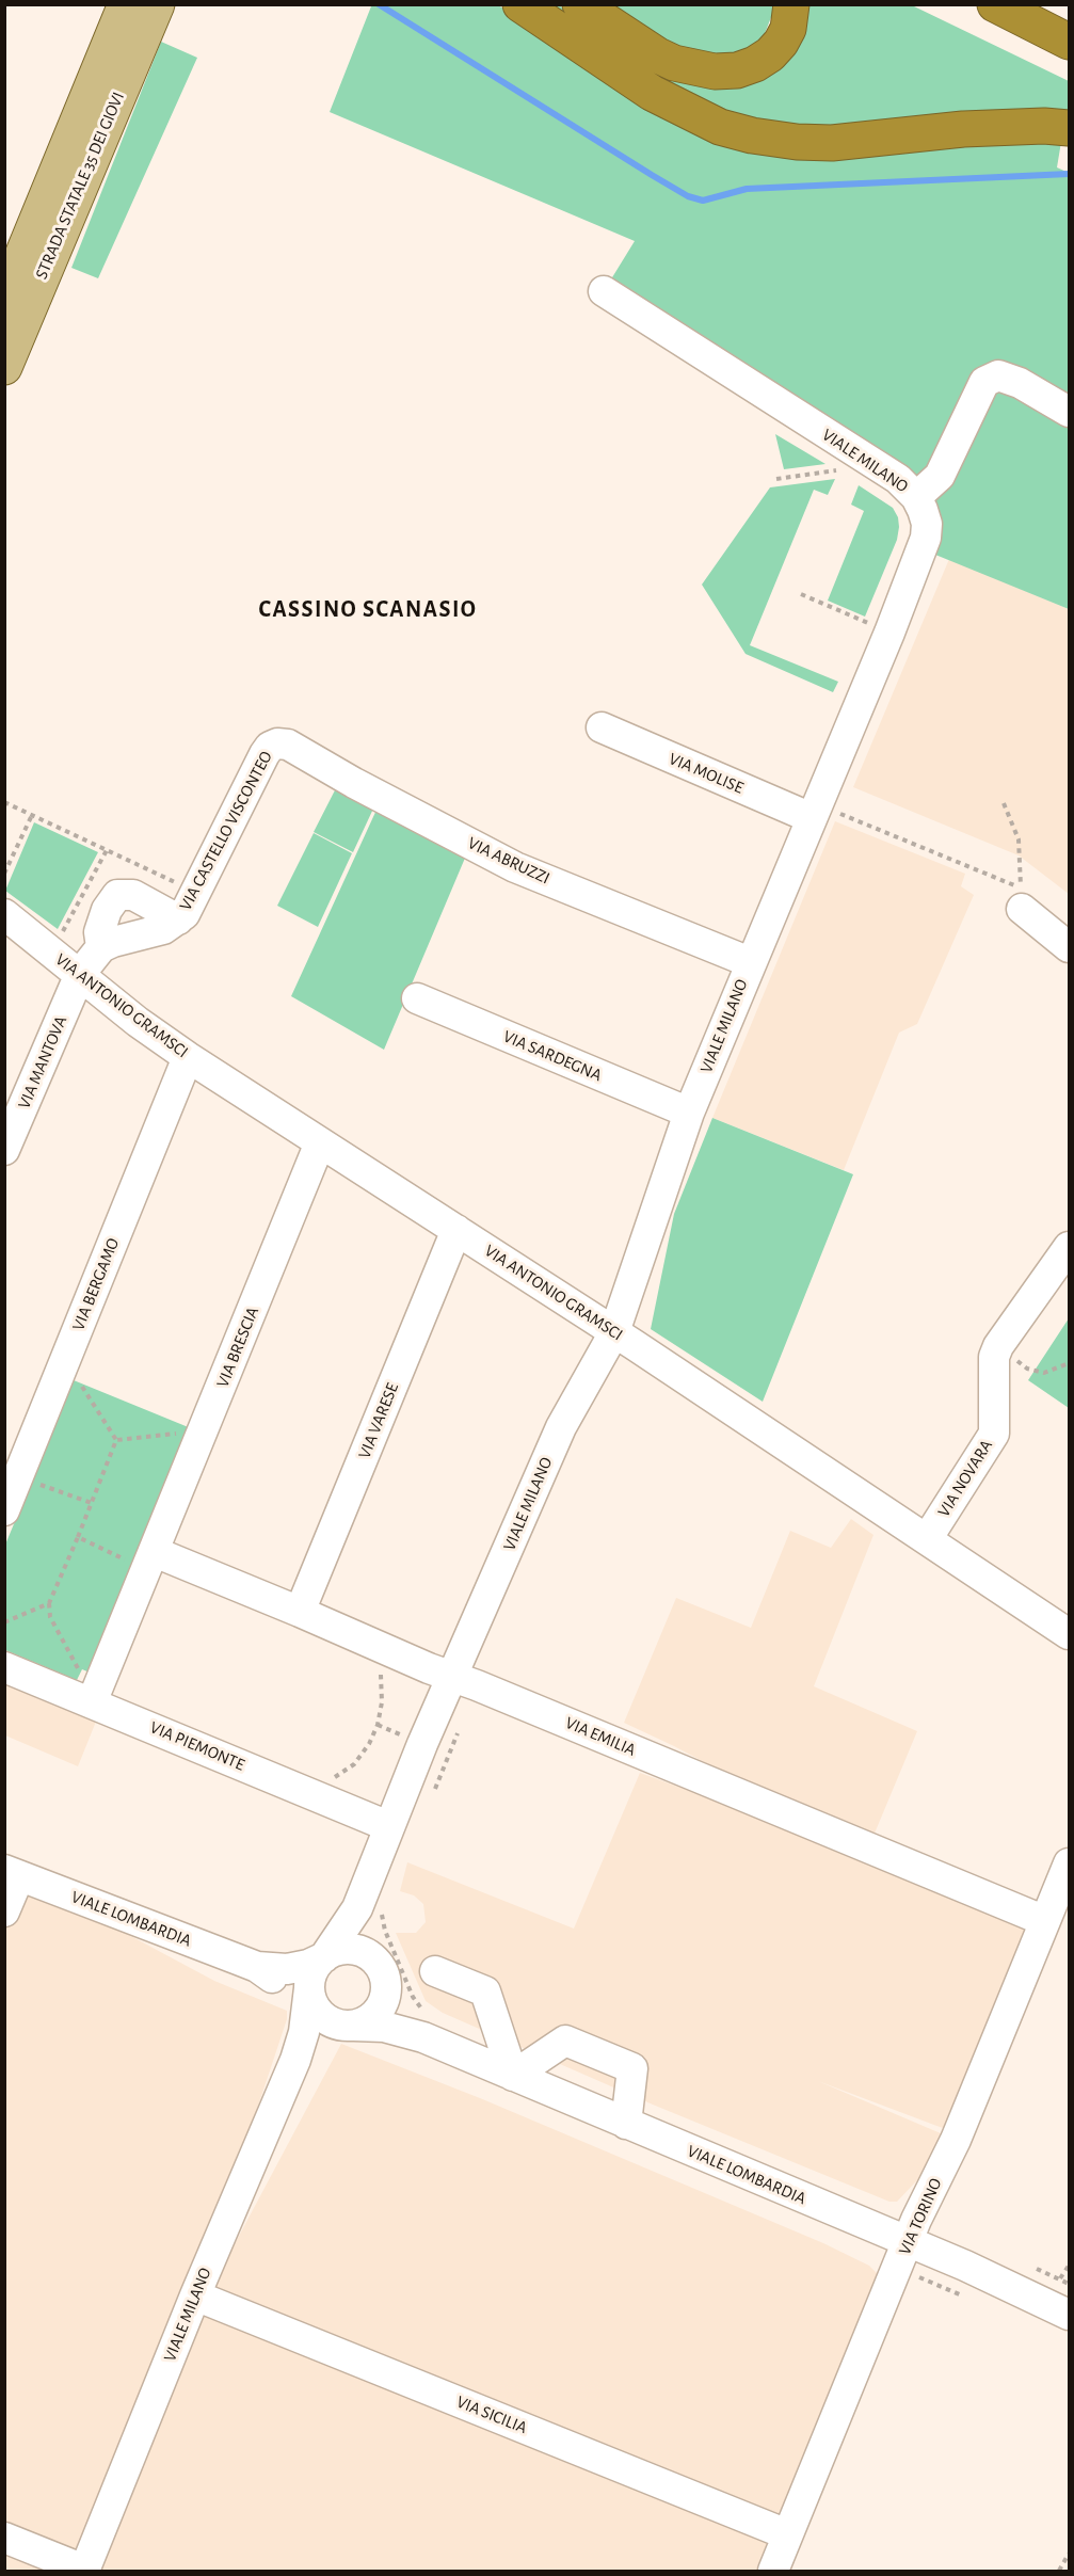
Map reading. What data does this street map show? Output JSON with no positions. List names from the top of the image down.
{
  "streets": {
    "main road": ["STRADA STATALE 35 DEI GIOVI"],
    "street": [
      "VIALE MILANO",
      "VIA MOLISE",
      "VIA CASTELLO VISCONTEO",
      "VIA ABRUZZI",
      "VIA ANTONIO GRAMSCI",
      "VIA SARDEGNA",
      "VIA MANTOVA",
      "VIA BERGAMO",
      "VIA BRESCIA",
      "VIA VARESE",
      "VIA NOVARA",
      "VIA EMILIA",
      "VIA PIEMONTE",
      "VIALE LOMBARDIA",
      "VIA TORINO",
      "VIA SICILIA"
    ]
  },
  "crossings": [
    ["VIALE MILANO", "VIA MOLISE"],
    ["VIALE MILANO", "VIA ABRUZZI"],
    ["VIALE MILANO", "VIA ANTONIO GRAMSCI"],
    ["VIALE MILANO", "VIA SARDEGNA"],
    ["VIALE MILANO", "VIA EMILIA"],
    ["VIALE MILANO", "VIA PIEMONTE"],
    ["VIALE MILANO", "VIALE LOMBARDIA"],
    ["VIALE MILANO", "VIA SICILIA"],
    ["VIA CASTELLO VISCONTEO", "VIA ABRUZZI"],
    ["VIA ANTONIO GRAMSCI", "VIA MANTOVA"],
    ["VIA ANTONIO GRAMSCI", "VIA BERGAMO"],
    ["VIA ANTONIO GRAMSCI", "VIA BRESCIA"],
    ["VIA ANTONIO GRAMSCI", "VIA VARESE"],
    ["VIA ANTONIO GRAMSCI", "VIA NOVARA"],
    ["VIA BRESCIA", "VIA EMILIA"],
    ["VIA BRESCIA", "VIA PIEMONTE"],
    ["VIA VARESE", "VIA EMILIA"],
    ["VIA EMILIA", "VIA TORINO"],
    ["VIALE LOMBARDIA", "VIA TORINO"],
    ["VIA TORINO", "VIA SICILIA"]
  ],
  "districts": ["CASSINO SCANASIO"]
}
